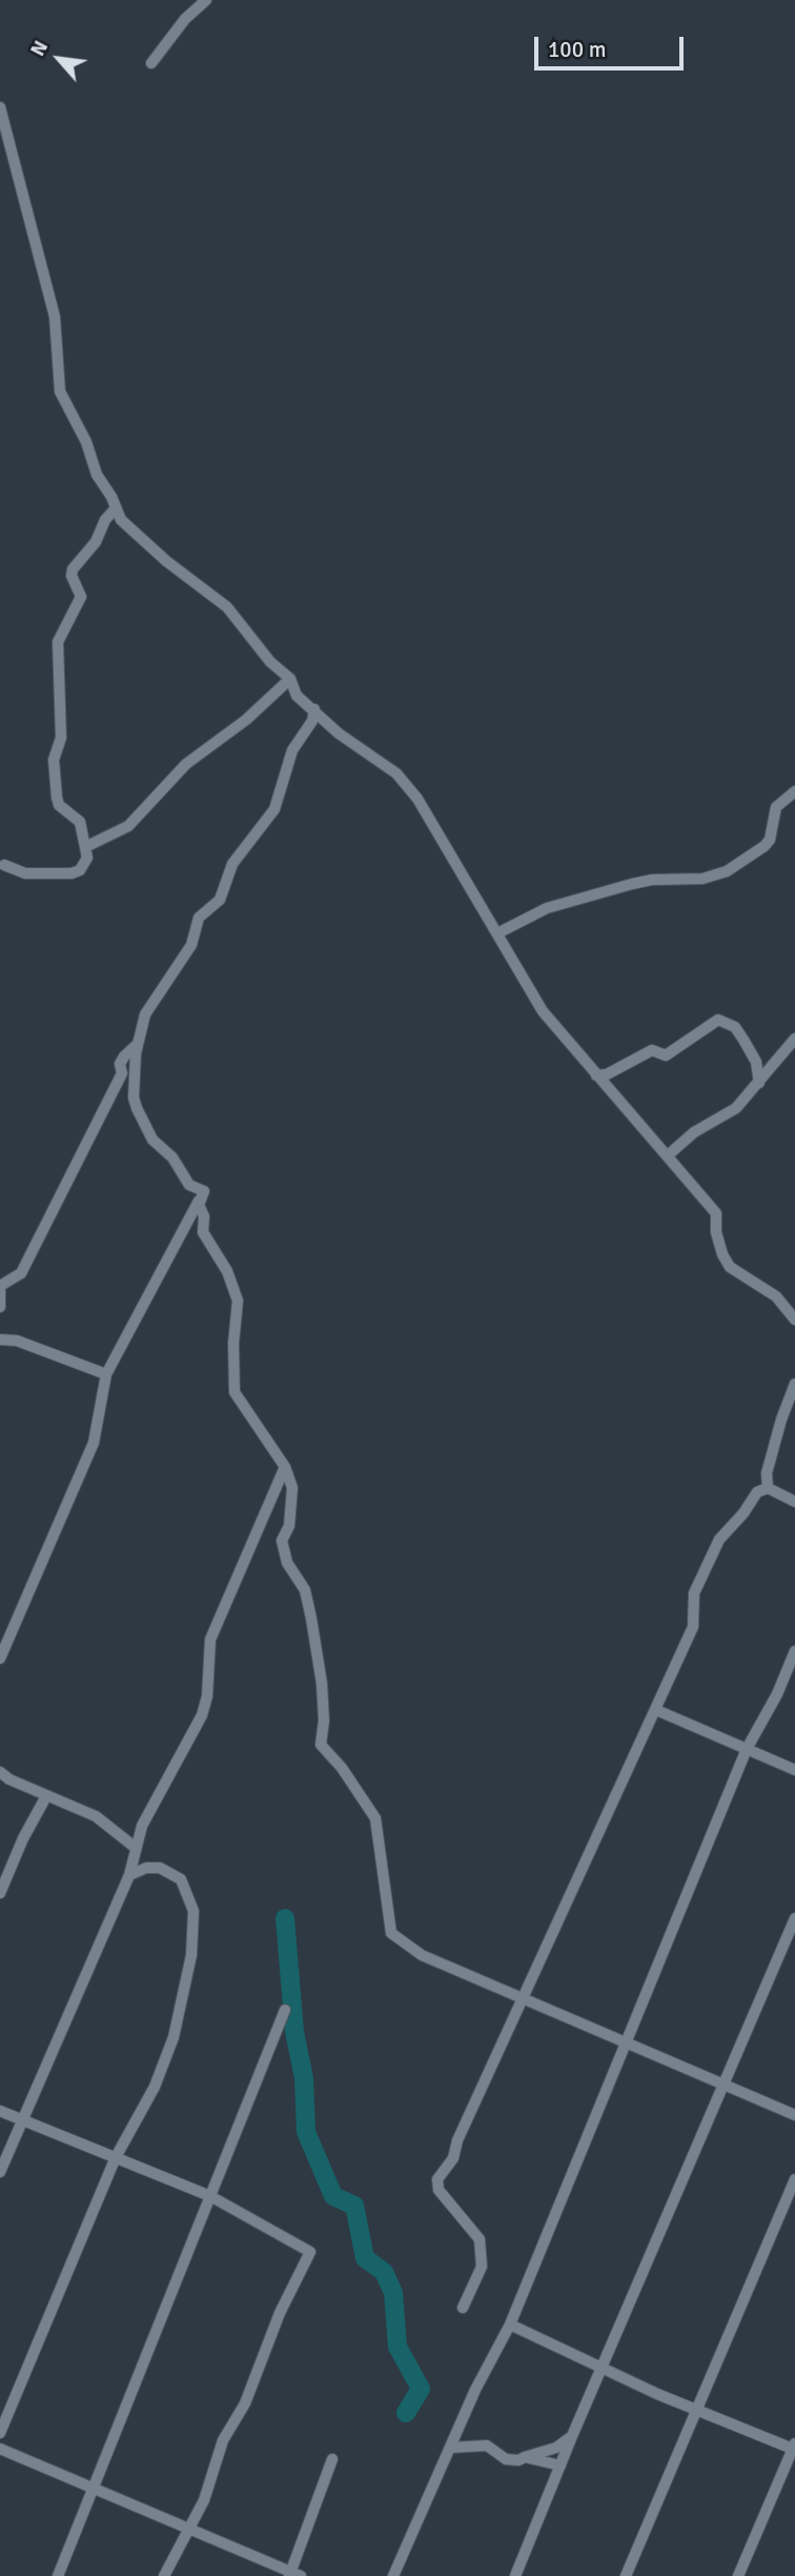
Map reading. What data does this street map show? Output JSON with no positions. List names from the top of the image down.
{
  "scale_bar": "100 m",
  "north": "top left"
}
